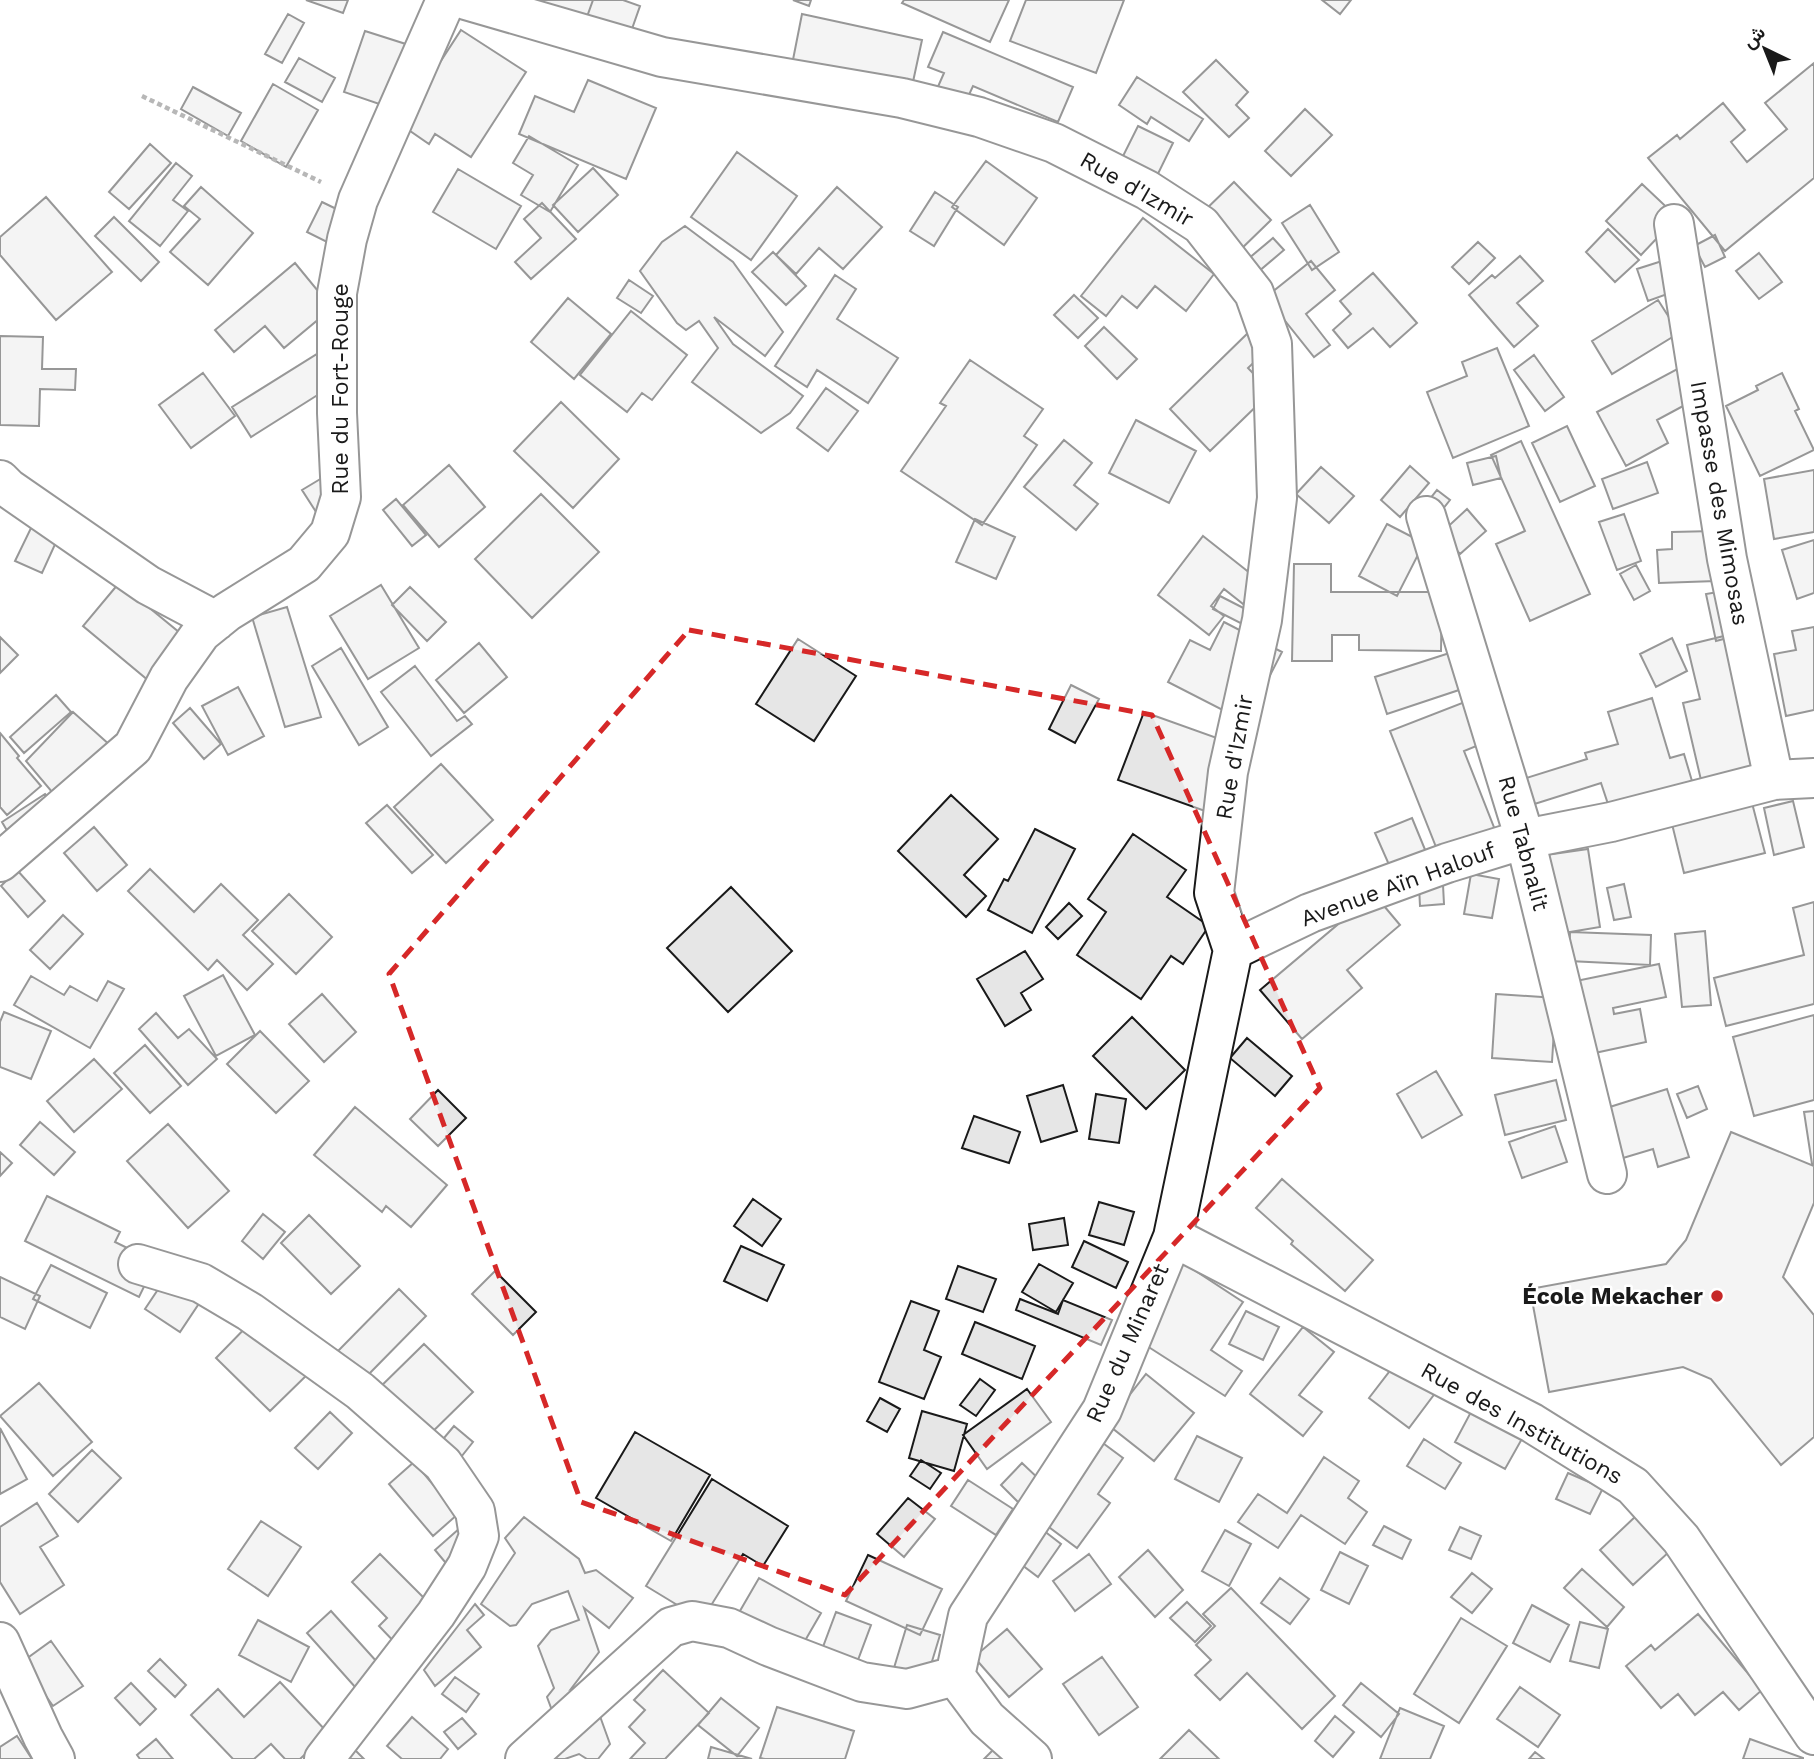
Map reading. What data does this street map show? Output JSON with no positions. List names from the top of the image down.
{
  "streets": {
    "street": [
      "Rue d'Izmir",
      "Rue du Fort-Rouge",
      "Impasse des Mimosas",
      "Rue Tabnalit",
      "Avenue Aïn Halouf",
      "Rue du Minaret",
      "Rue des Institutions"
    ]
  },
  "crossings": [
    ["Rue d'Izmir", "Avenue Aïn Halouf"],
    ["Rue d'Izmir", "Rue du Minaret"],
    ["Impasse des Mimosas", "Avenue Aïn Halouf"],
    ["Rue Tabnalit", "Avenue Aïn Halouf"],
    ["Avenue Aïn Halouf", "Rue du Minaret"],
    ["Rue du Minaret", "Rue des Institutions"]
  ],
  "places": ["École Mekacher"],
  "north": "top left"
}
